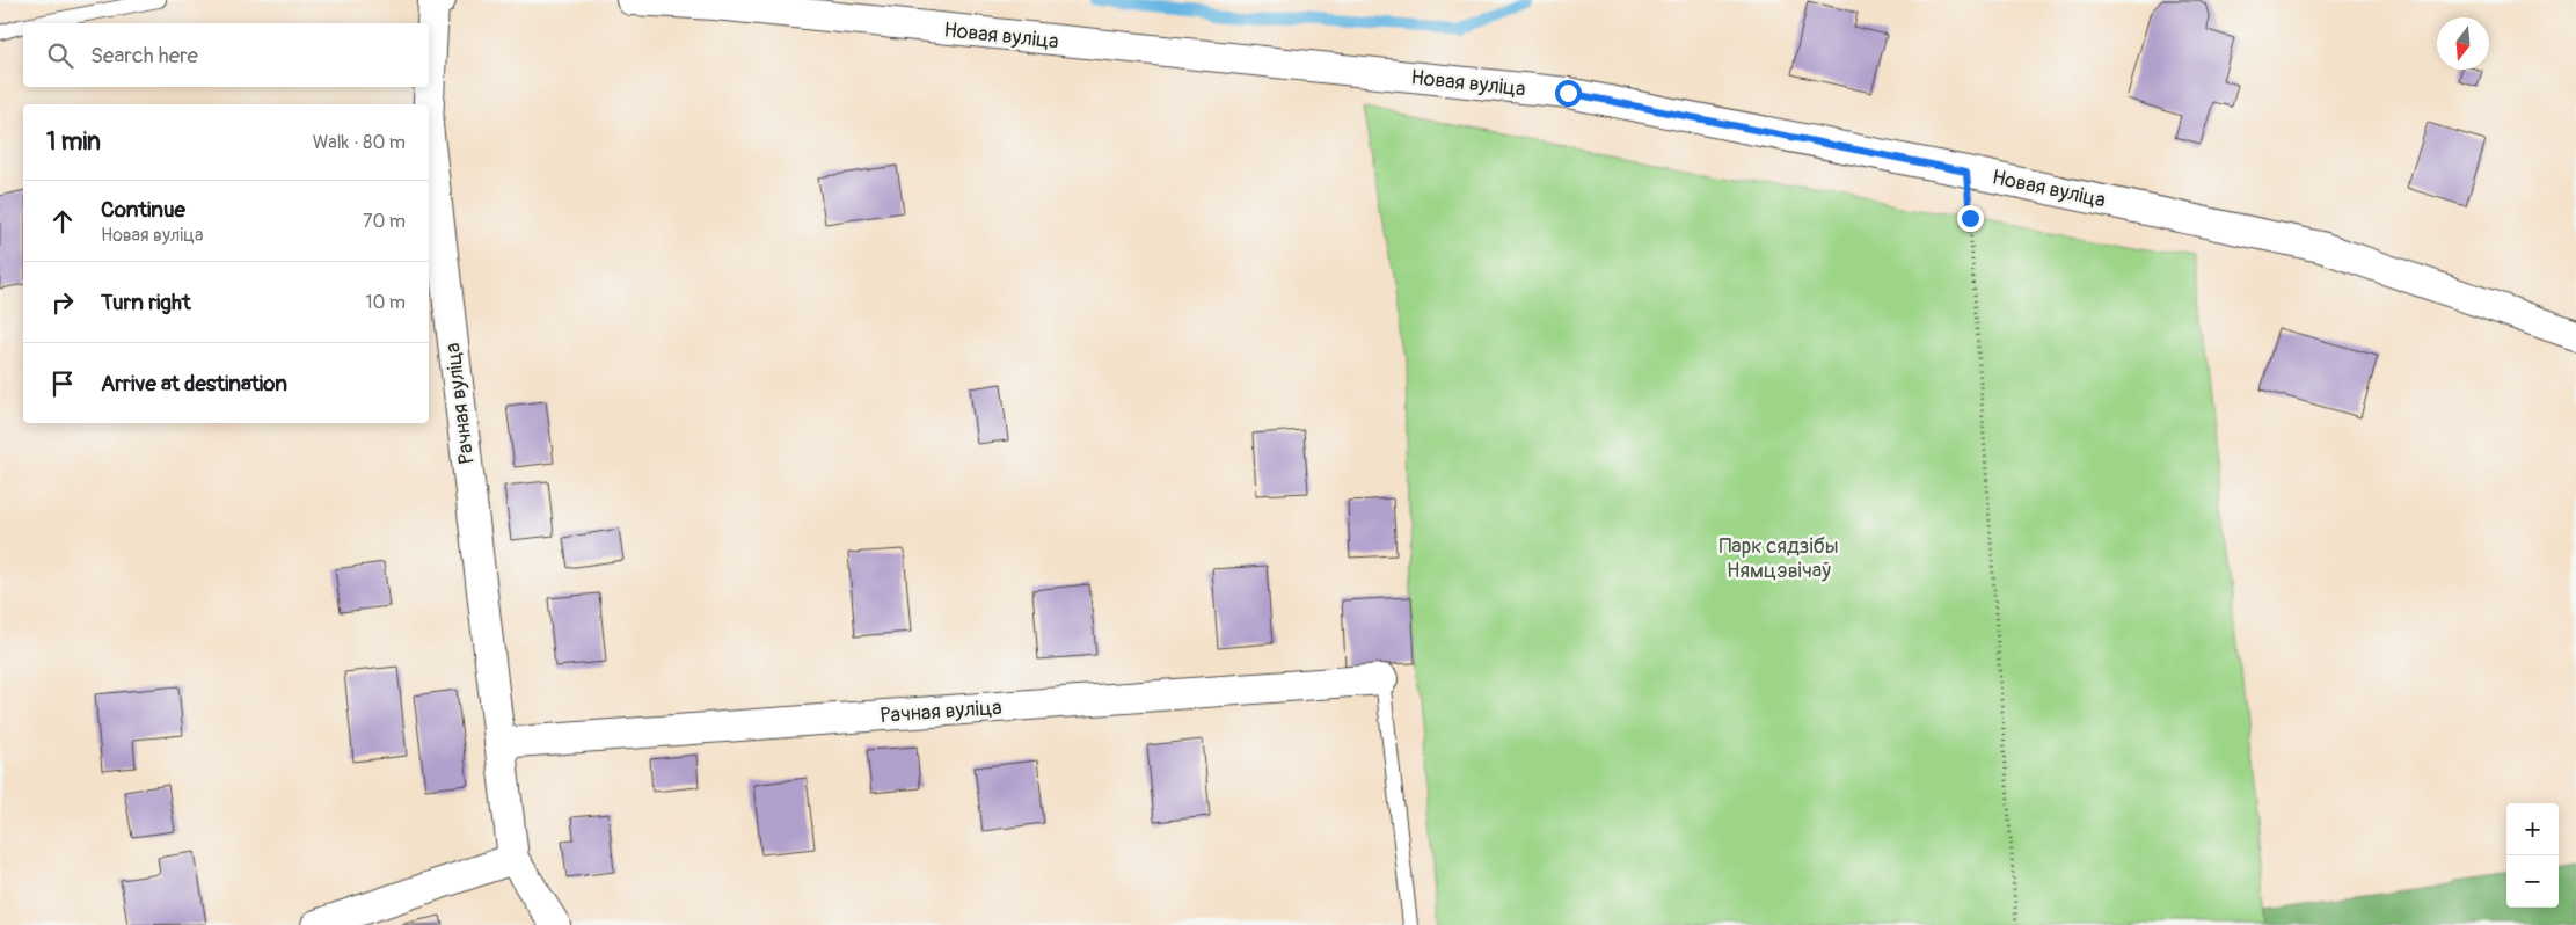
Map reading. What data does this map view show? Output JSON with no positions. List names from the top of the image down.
{
  "streets": {
    "street": ["Новая вуліца", "Рачная вуліца"]
  },
  "parks": ["Парк сядзібы Нямцэвічаў"],
  "north": "bottom",
  "page": {
    "search": "Search here",
    "heading": ["1 min", "Walk · 80 m"],
    "list": [
      ["Continue", "Новая вуліца", "70 m"],
      ["Turn right", "10 m"],
      "Arrive at destination"
    ],
    "map_buttons": ["+", "−"]
  }
}
